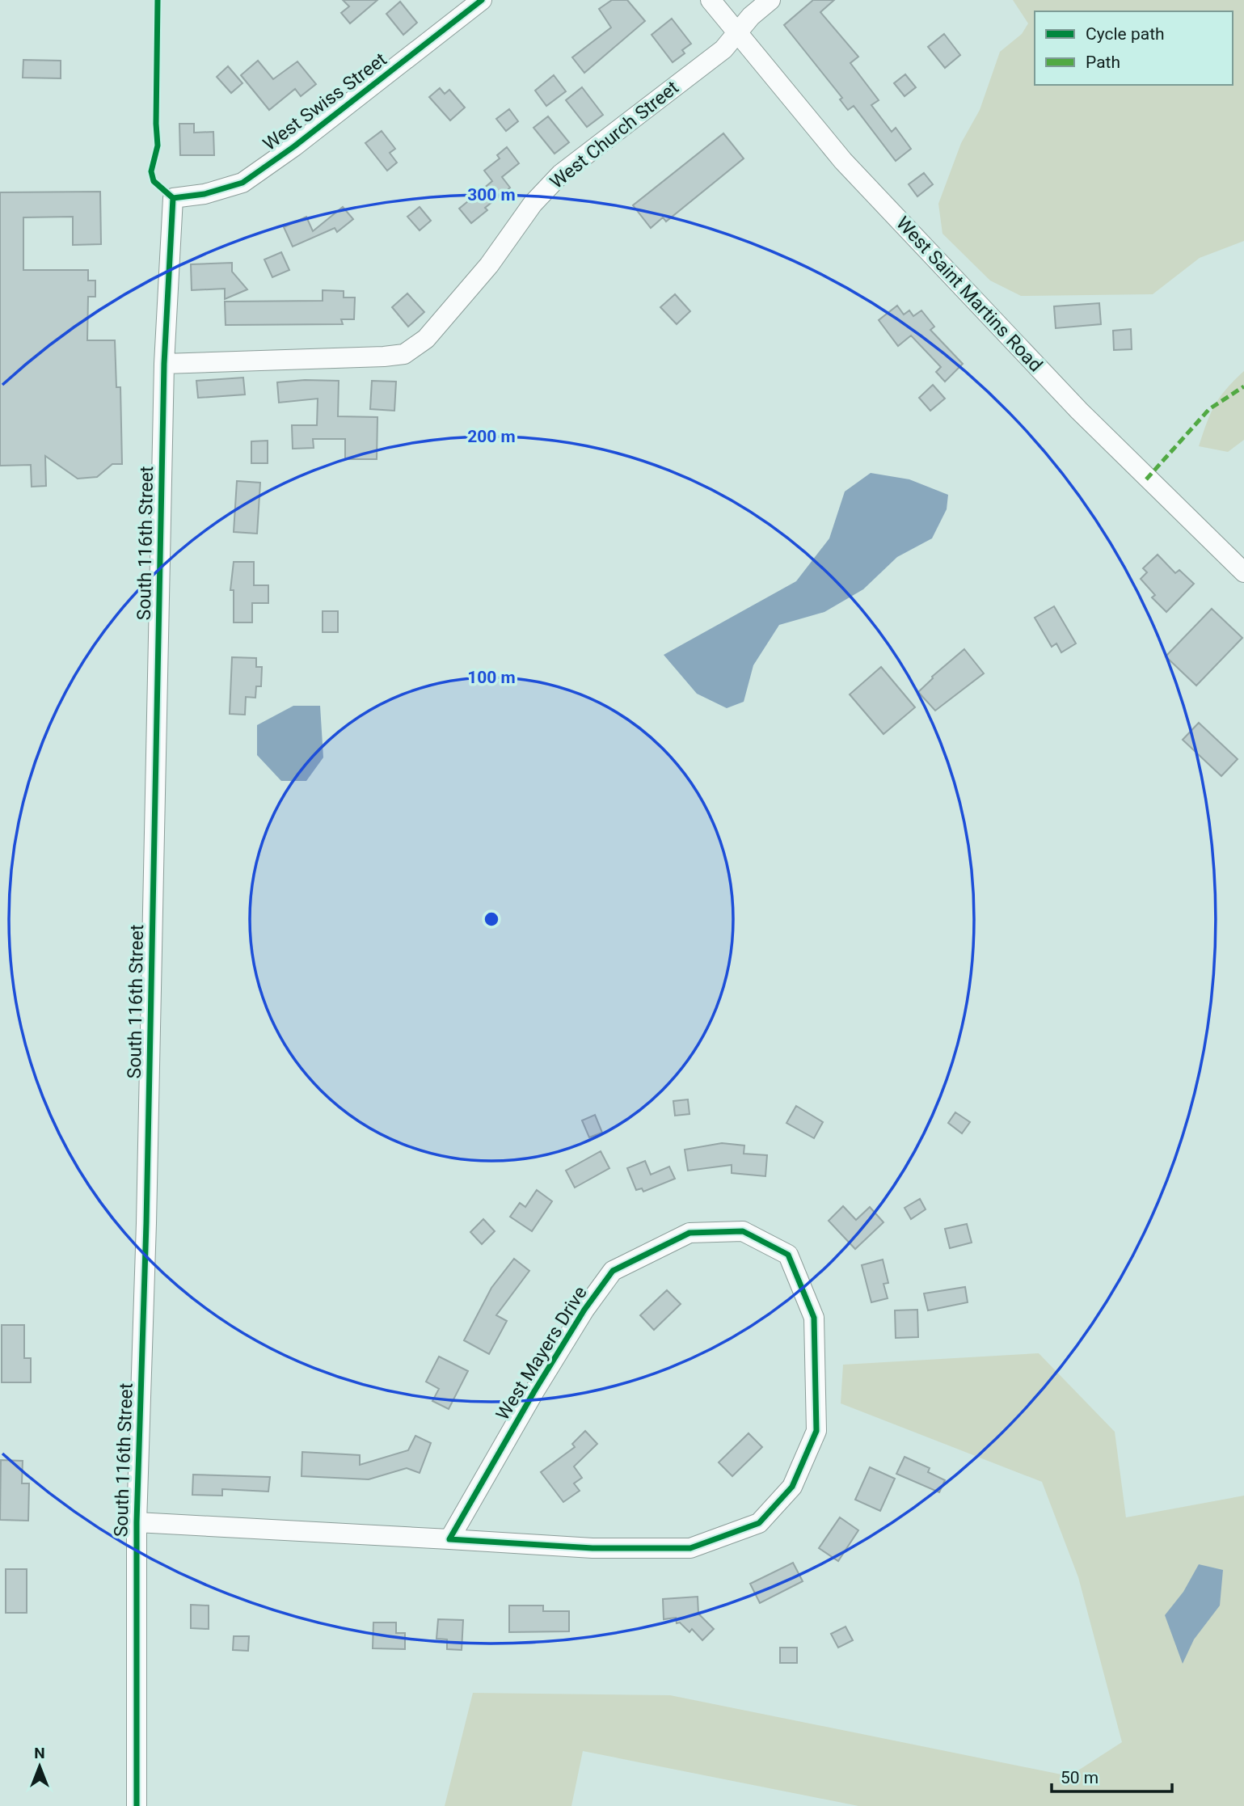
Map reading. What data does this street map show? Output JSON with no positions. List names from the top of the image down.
{
  "streets": {
    "street": [
      "West Swiss Street",
      "West Church Street",
      "West Saint Martins Road",
      "South 116th Street",
      "West Mayers Drive"
    ]
  },
  "crossings": [
    ["West Swiss Street", "South 116th Street"],
    ["West Church Street", "West Saint Martins Road"],
    ["West Church Street", "South 116th Street"],
    ["South 116th Street", "West Mayers Drive"]
  ],
  "legend": ["Cycle path", "Path"],
  "scale_bar": "50 m",
  "north": "top",
  "rings": ["300 m", "200 m", "100 m"]
}
